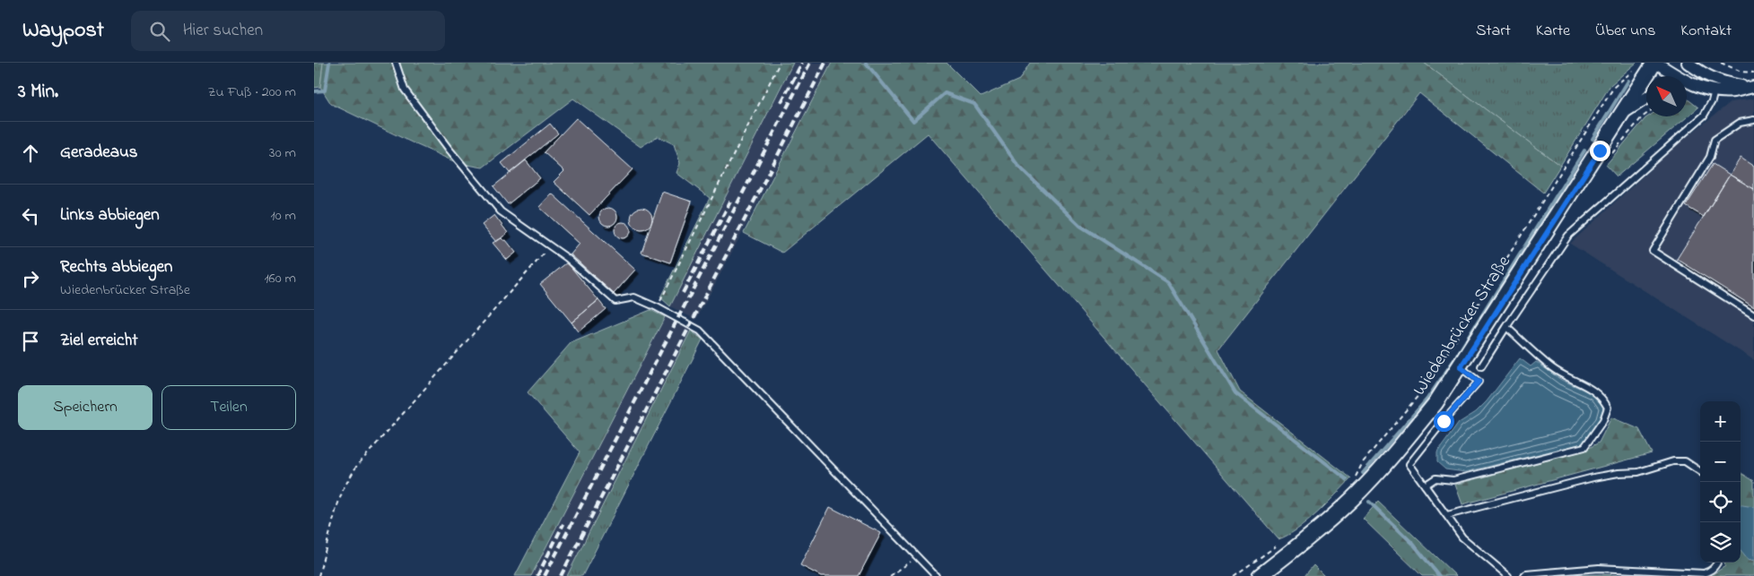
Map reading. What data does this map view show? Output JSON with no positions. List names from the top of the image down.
{
  "streets": {
    "street": ["Wiedenbrücker Straße"]
  },
  "north": "top left",
  "page": {
    "header": "Waypost",
    "search": "Hier suchen",
    "nav": [
      "Start",
      "Karte",
      "Über uns",
      "Kontakt"
    ],
    "heading": ["3 Min.", "Zu Fuß · 200 m"],
    "list": [
      ["Geradeaus", "30 m"],
      ["Links abbiegen", "10 m"],
      ["Rechts abbiegen", "Wiedenbrücker Straße", "160 m"],
      "Ziel erreicht"
    ],
    "buttons": ["Speichern", "Teilen"],
    "map_buttons": ["+", "−"]
  }
}
